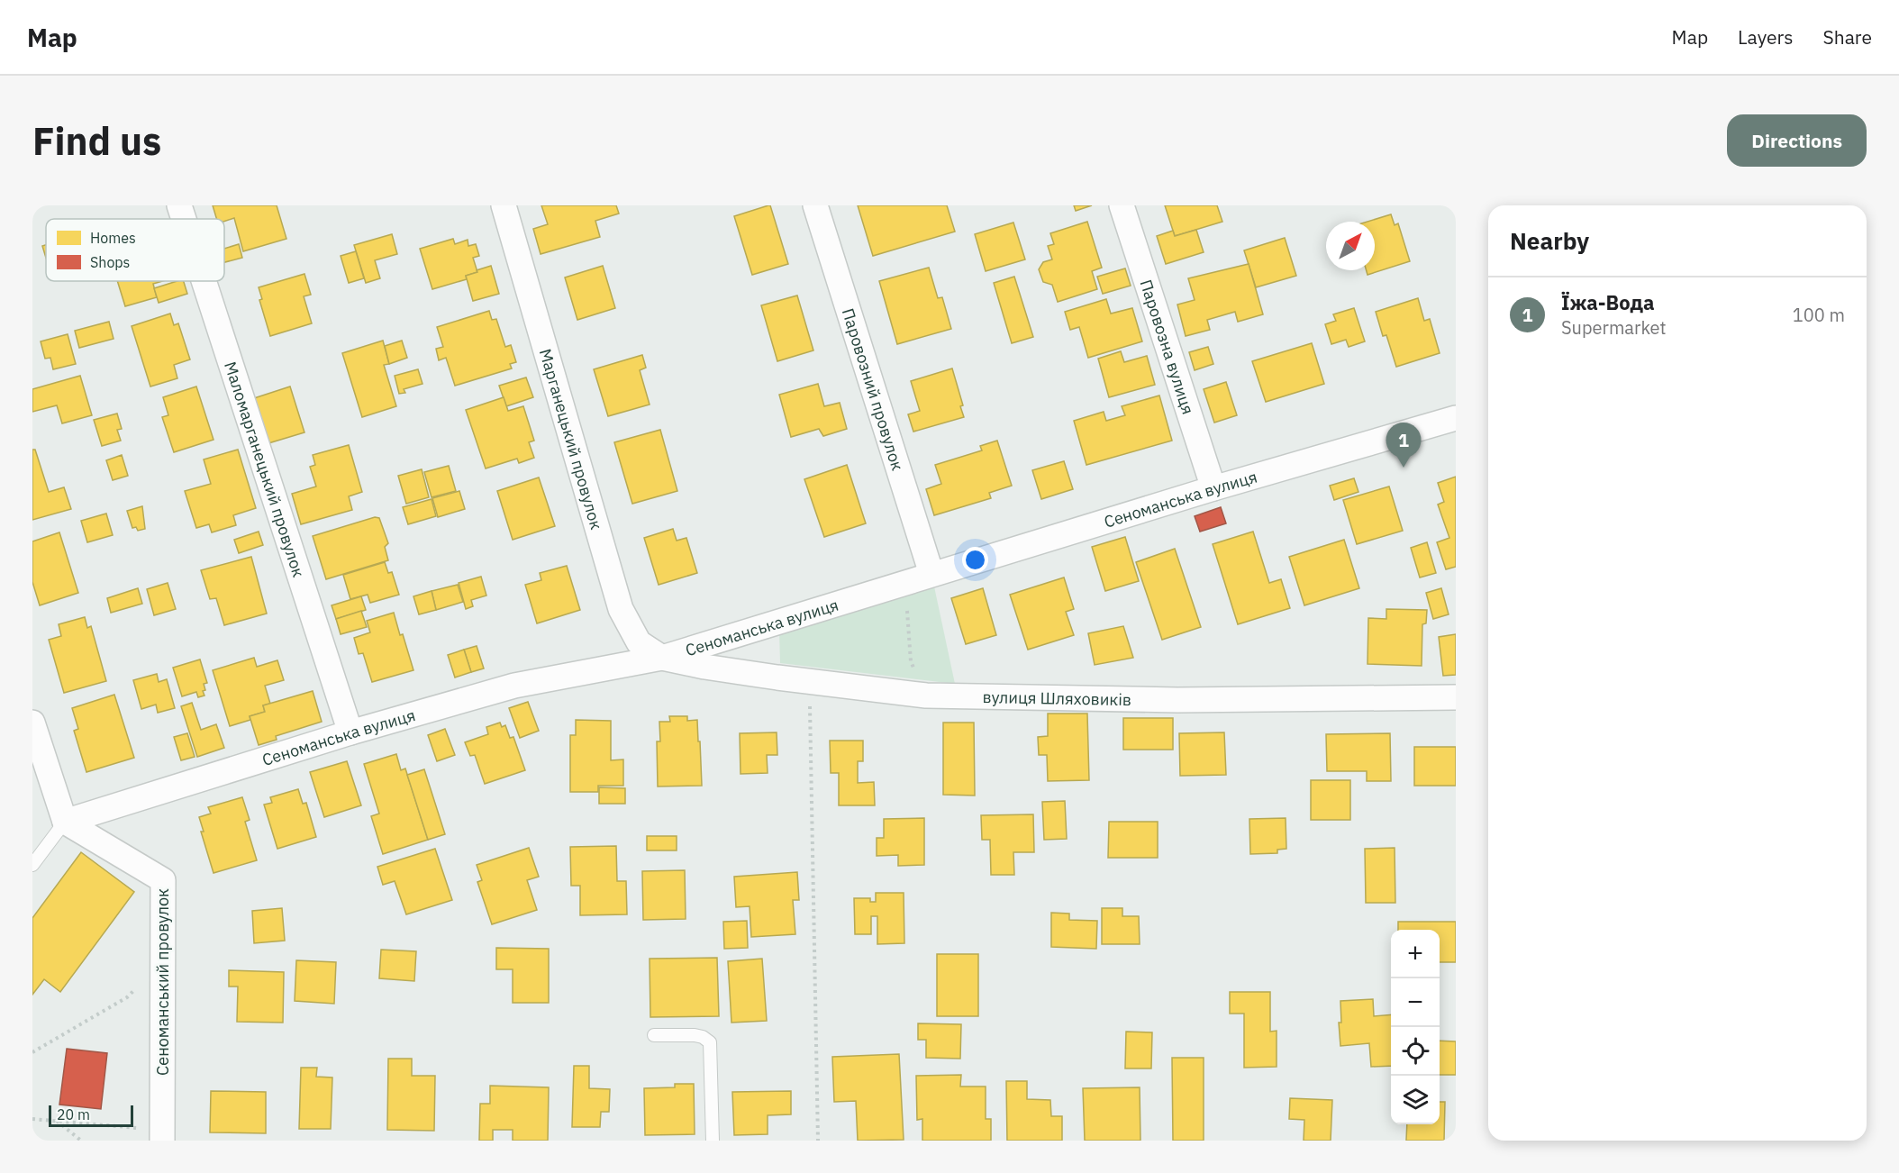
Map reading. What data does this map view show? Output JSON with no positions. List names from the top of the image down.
{
  "streets": {
    "street": [
      "Паровозна вулиця",
      "Паровозний провулок",
      "Марганецький провулок",
      "Маломарганецький провулок",
      "Сеноманська вулиця",
      "вулиця Шляховиків",
      "Сеноманський провулок"
    ]
  },
  "crossings": [
    ["Паровозна вулиця", "Сеноманська вулиця"],
    ["Паровозний провулок", "Сеноманська вулиця"],
    ["Марганецький провулок", "Сеноманська вулиця"],
    ["Марганецький провулок", "вулиця Шляховиків"],
    ["Маломарганецький провулок", "Сеноманська вулиця"],
    ["Сеноманська вулиця", "вулиця Шляховиків"],
    ["Сеноманська вулиця", "Сеноманський провулок"]
  ],
  "legend": ["Homes", "Shops"],
  "scale_bar": "20 m",
  "north": "top right",
  "page": {
    "header": "Map",
    "nav": ["Map", "Layers", "Share"],
    "buttons": "Directions",
    "title": "Find us",
    "heading": "Nearby",
    "list": [
      {
        "mark": "1",
        "name": "Їжа-Вода",
        "note": "Supermarket",
        "value": "100 m"
      }
    ],
    "pins": "1",
    "map_buttons": ["+", "−"],
    "scale": "20 m"
  }
}
